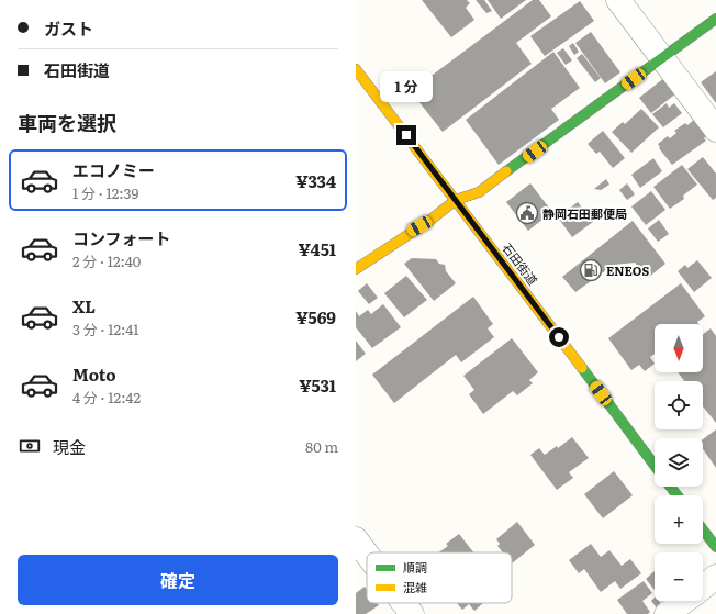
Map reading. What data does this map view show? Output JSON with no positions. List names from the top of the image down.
{
  "streets": {
    "street": ["石田街道"]
  },
  "places": {
    "public building": ["静岡石田郵便局"],
    "fuel station": ["ENEOS"]
  },
  "legend": ["順調", "混雑"],
  "north": "bottom",
  "page": {
    "banner": ["ガスト", "石田街道"],
    "bubble": "1 分",
    "heading": "車両を選択",
    "list": [
      {
        "name": "エコノミー",
        "note": "1 分 · 12:39",
        "value": "¥334"
      },
      {
        "name": "コンフォート",
        "note": "2 分 · 12:40",
        "value": "¥451"
      },
      {
        "name": "XL",
        "note": "3 分 · 12:41",
        "value": "¥569"
      },
      {
        "name": "Moto",
        "note": "4 分 · 12:42",
        "value": "¥531"
      }
    ],
    "map_buttons": ["+", "−"],
    "pay": ["現金", "80 m"],
    "buttons": "確定"
  }
}
